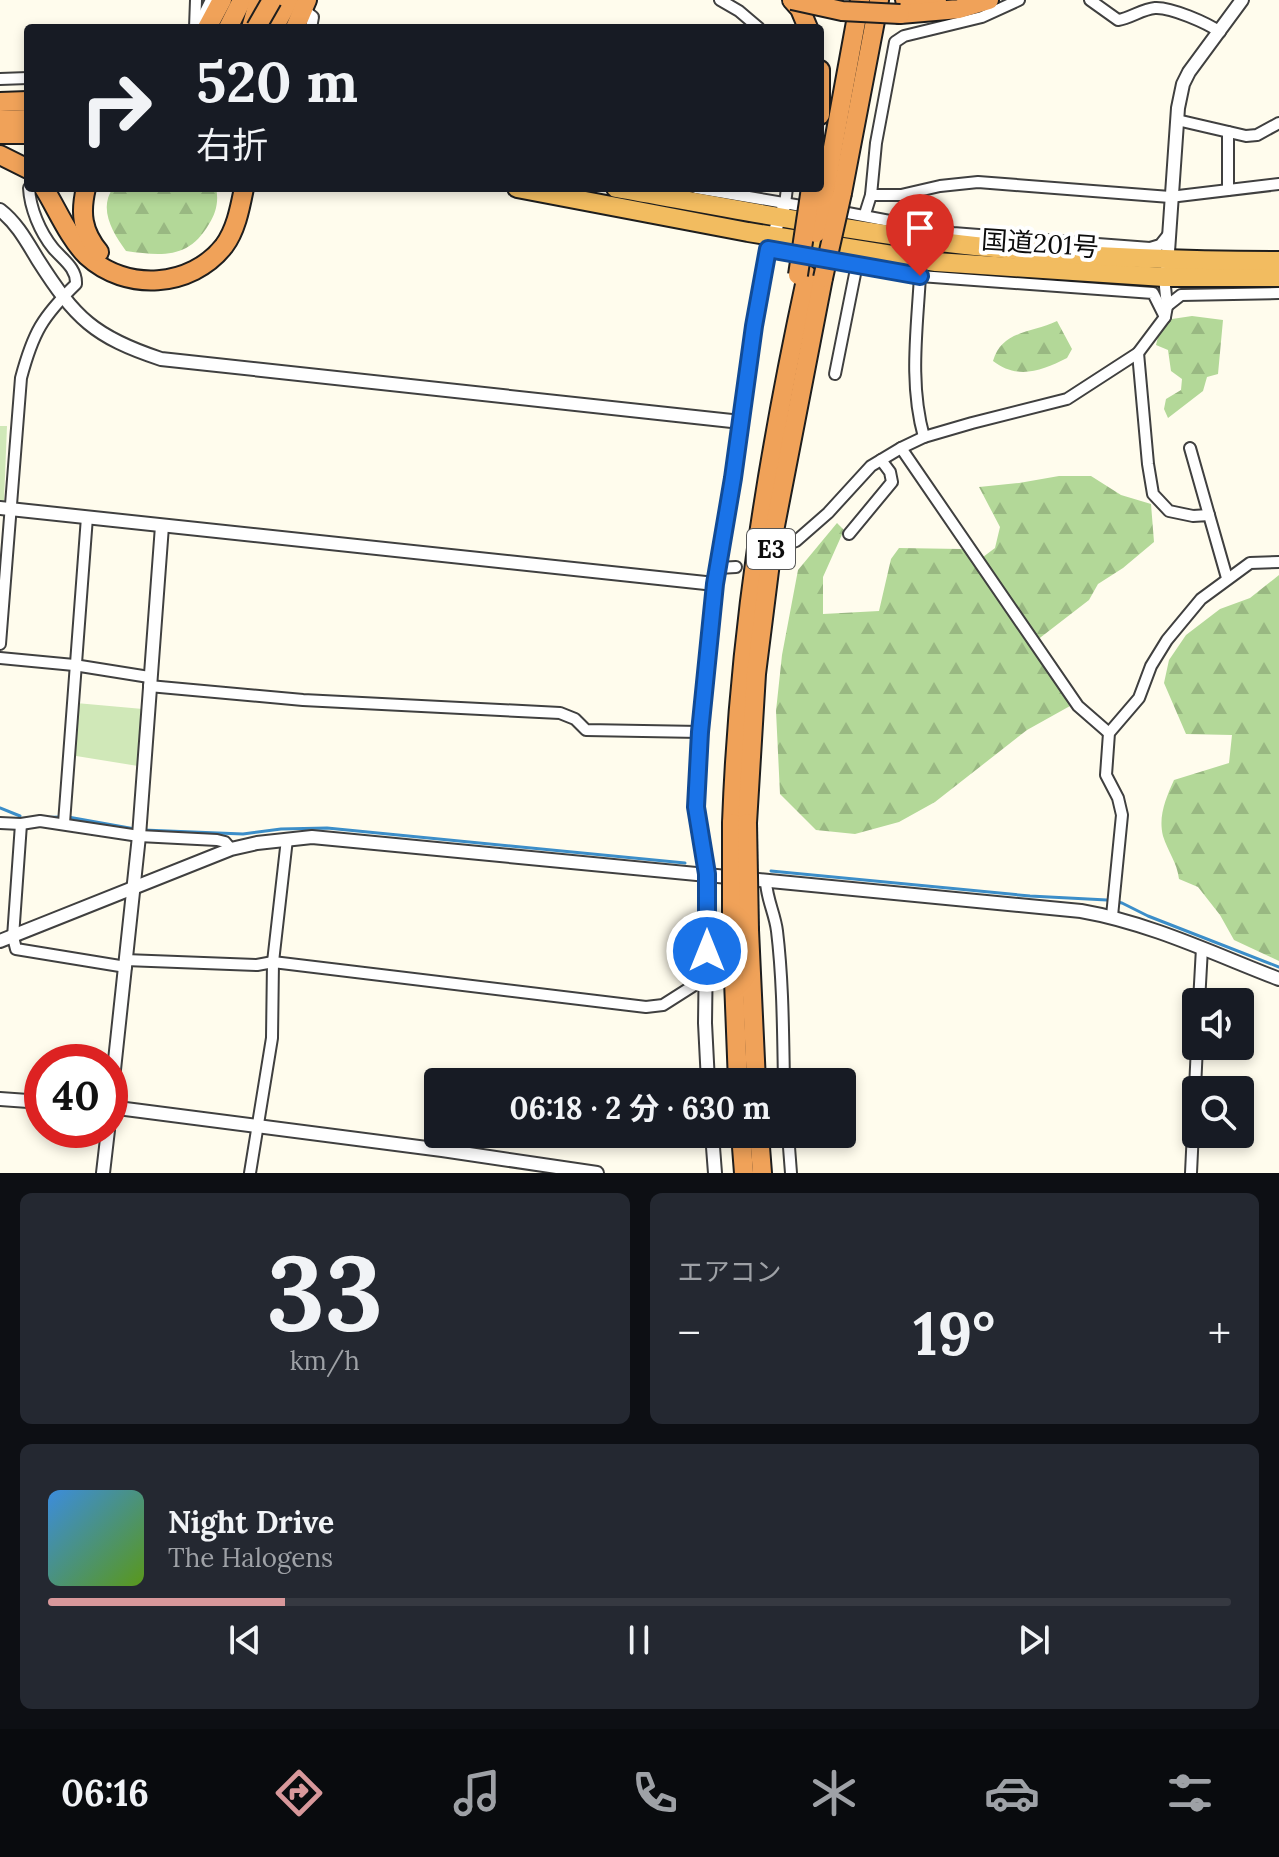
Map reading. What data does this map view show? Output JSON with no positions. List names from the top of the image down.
{
  "streets": {
    "highway": ["国道201号", "E3"]
  },
  "page": {
    "turn": ["520 m", "右折"],
    "limit": "40",
    "trip": "06:18 · 2 分 · 630 m",
    "tile": [
      ["33", "km/h"],
      "エアコン"
    ],
    "heat": ["−", "19°", "+"],
    "song": ["Night Drive", "The Halogens"],
    "tabs": "06:16"
  }
}
